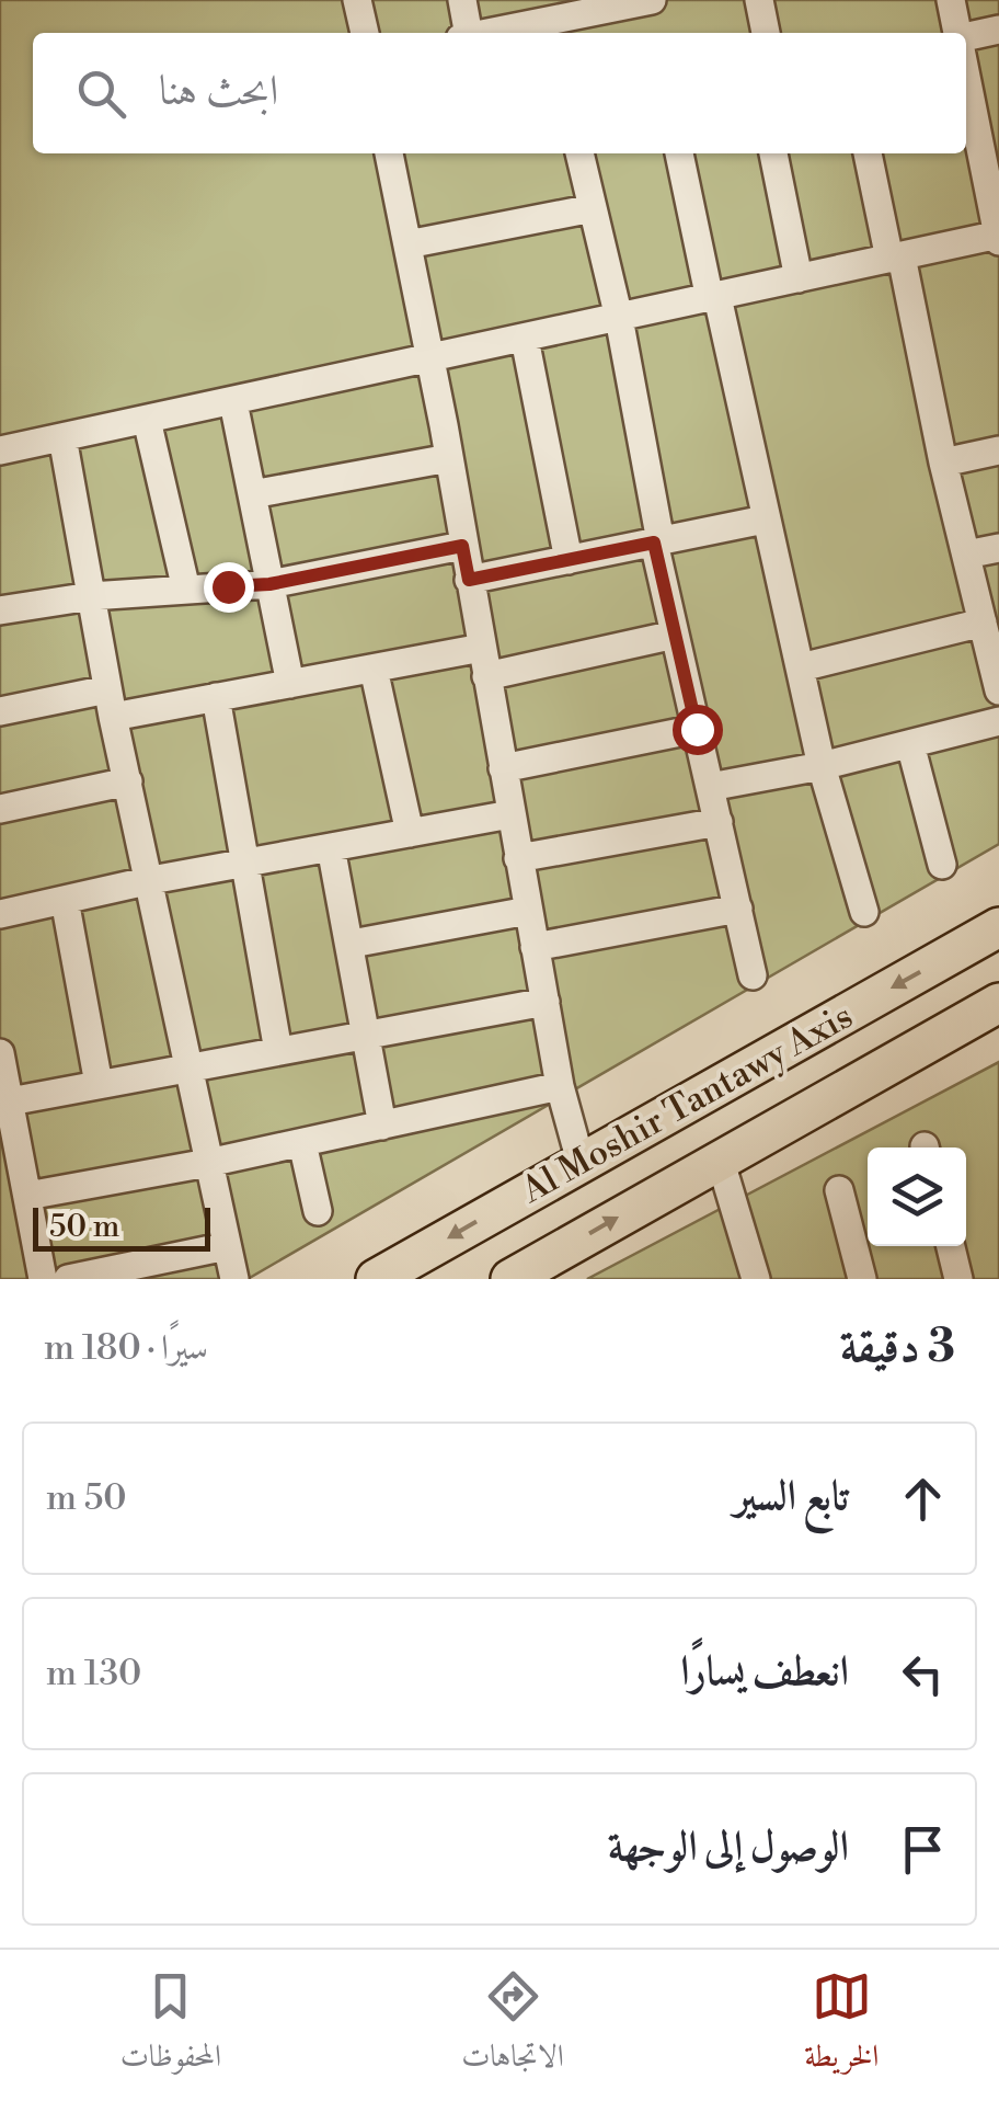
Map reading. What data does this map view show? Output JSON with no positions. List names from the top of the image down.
{
  "streets": {
    "highway": ["Al Moshir Tantawy Axis"]
  },
  "scale_bar": "50 m",
  "page": {
    "search": "ابحث هنا",
    "scale": "50 m",
    "heading": ["3 دقيقة", "سيرًا · 180 m"],
    "list": [
      ["تابع السير", "50 m"],
      ["انعطف يسارًا", "130 m"],
      "الوصول إلى الوجهة"
    ],
    "nav": ["الخريطة", "الاتجاهات", "المحفوظات"]
  }
}
